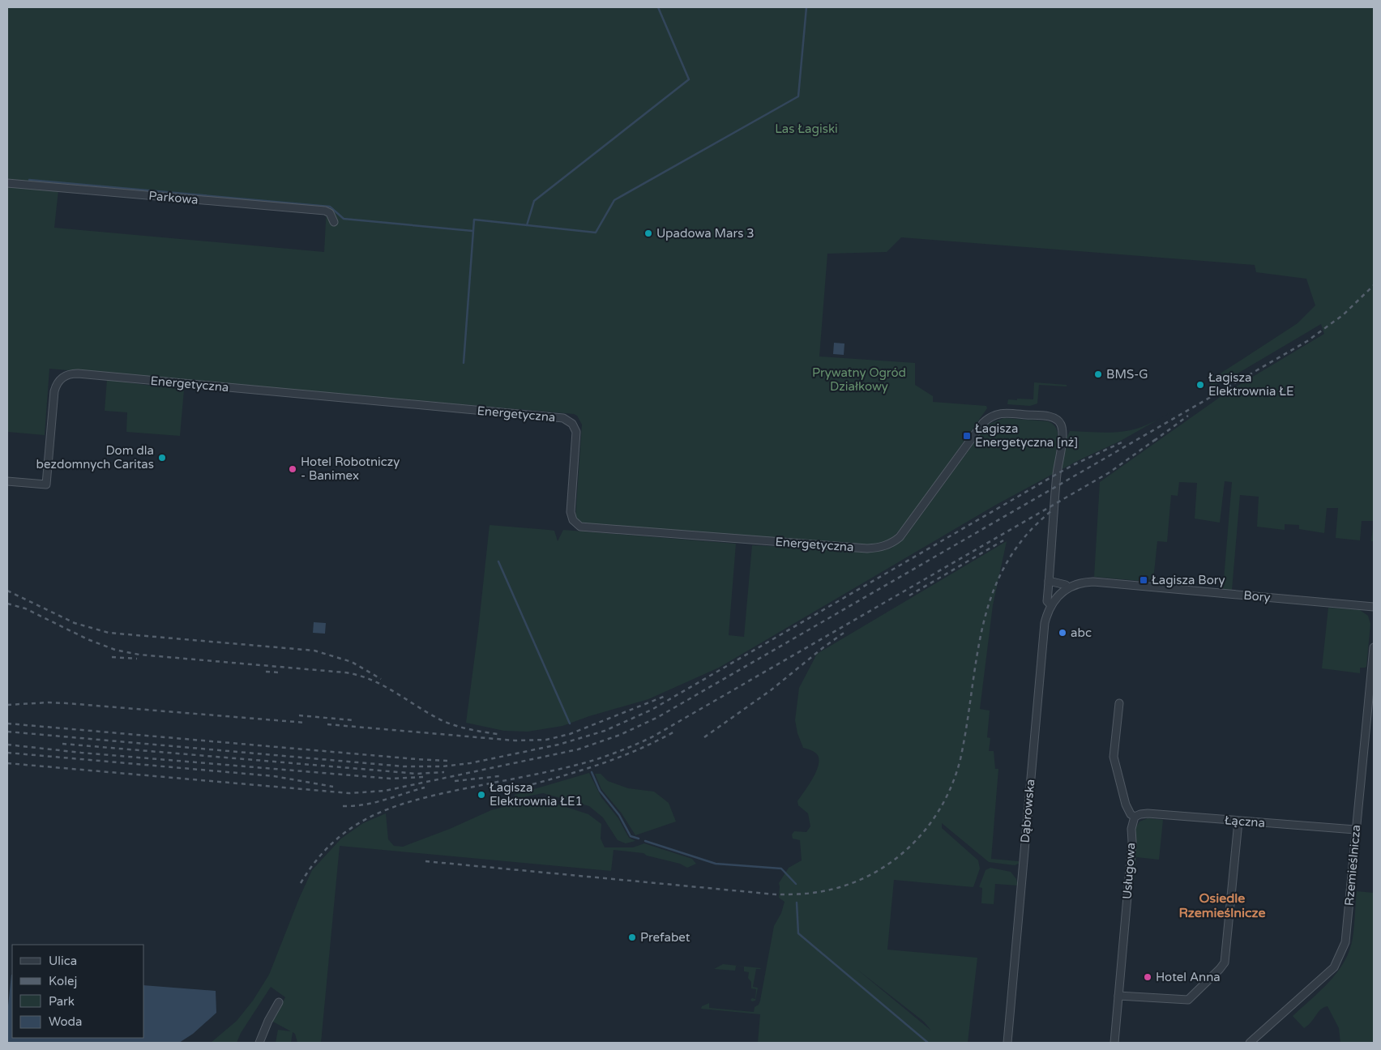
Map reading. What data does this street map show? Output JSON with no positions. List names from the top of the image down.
{
  "streets": {
    "street": [
      "Parkowa",
      "Energetyczna",
      "Bory",
      "Dąbrowska",
      "Łączna",
      "Rzemieślnicza",
      "Usługowa"
    ]
  },
  "crossings": [
    ["Energetyczna", "Dąbrowska"],
    ["Bory", "Dąbrowska"],
    ["Łączna", "Rzemieślnicza"],
    ["Łączna", "Usługowa"]
  ],
  "districts": ["Osiedle Rzemieślnicze"],
  "parks": ["Las Łagiski", "Prywatny Ogród Działkowy"],
  "places": {
    "other": [
      "Upadowa Mars 3",
      "BMS-G",
      "Łagisza Elektrownia ŁE",
      "Dom dla bezdomnych Caritas",
      "Hotel Robotniczy - Banimex",
      "abc",
      "Łagisza Elektrownia ŁE1",
      "Prefabet",
      "Hotel Anna"
    ],
    "transit": ["Łagisza Energetyczna [nż]", "Łagisza Bory"]
  },
  "legend": [
    "Ulica",
    "Kolej",
    "Park",
    "Woda"
  ]
}
